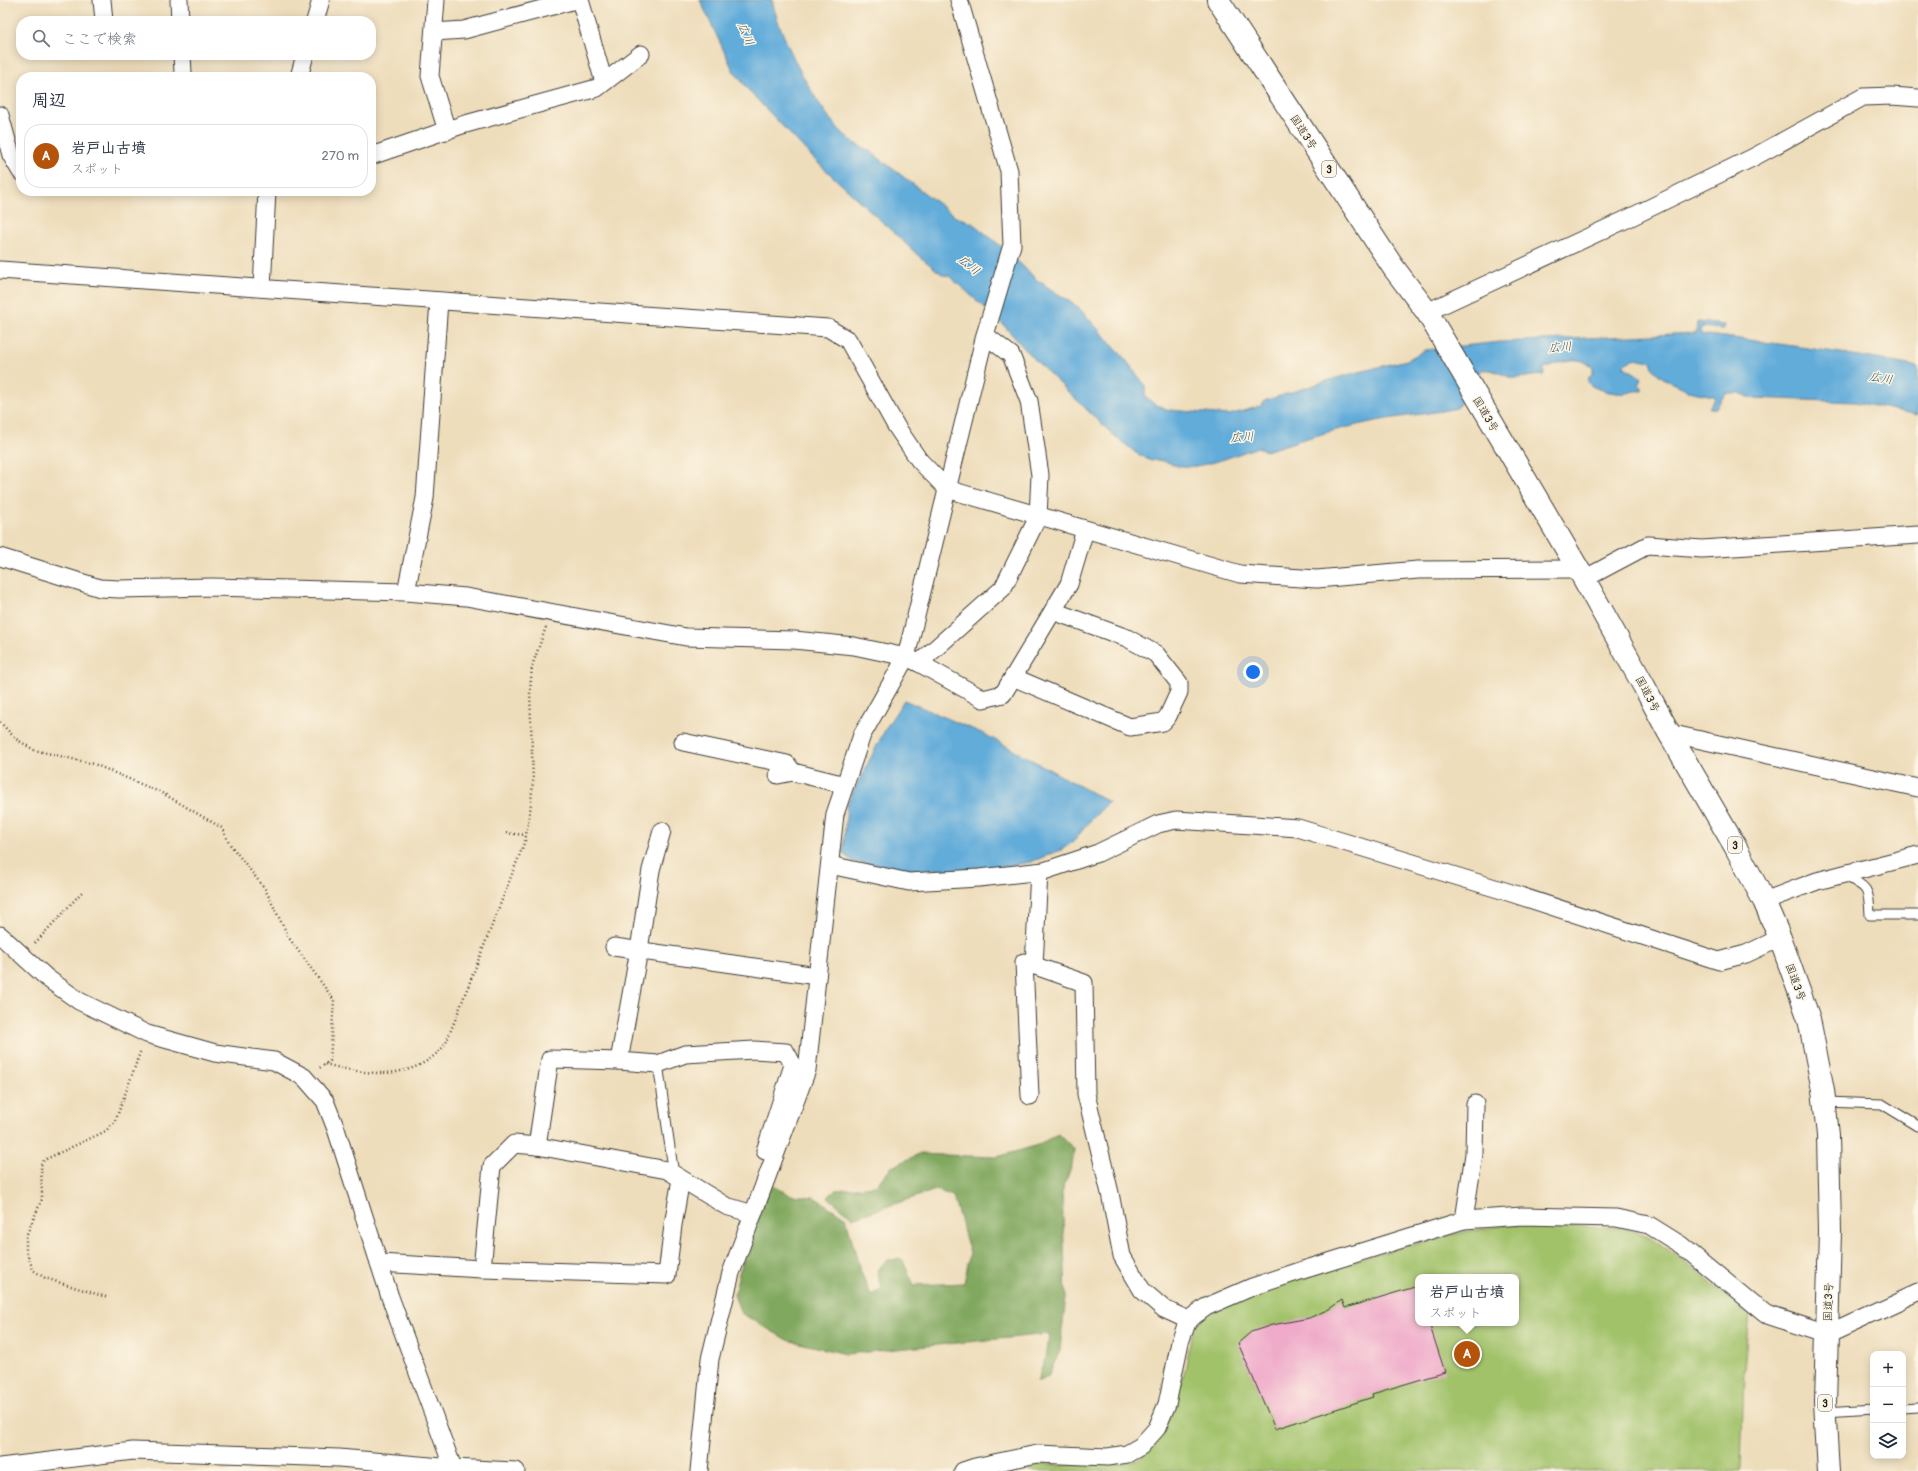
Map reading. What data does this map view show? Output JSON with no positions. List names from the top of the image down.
{
  "streets": {
    "highway": ["国道3号", "3"]
  },
  "water": ["広川"],
  "page": {
    "search": "ここで検索",
    "heading": "周辺",
    "list": [
      {
        "mark": "A",
        "name": "岩戸山古墳",
        "note": "スポット",
        "value": "270 m"
      }
    ],
    "popup": ["岩戸山古墳", "スポット"],
    "pins": "A",
    "map_buttons": ["+", "−"]
  }
}
